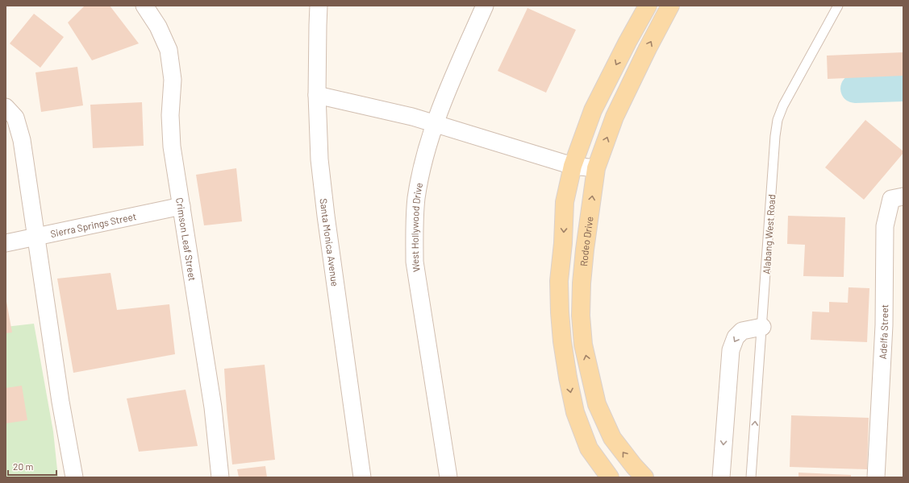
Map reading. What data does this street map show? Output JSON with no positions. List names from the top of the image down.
{
  "streets": {
    "main road": ["Rodeo Drive"],
    "street": [
      "Sierra Springs Street",
      "West Hollywood Drive",
      "Crimson Leaf Street",
      "Santa Monica Avenue",
      "Adelfa Street"
    ],
    "lane": ["Alabang West Road"]
  },
  "crossings": [
    ["Sierra Springs Street", "Crimson Leaf Street"]
  ],
  "scale_bar": "20 m"
}
